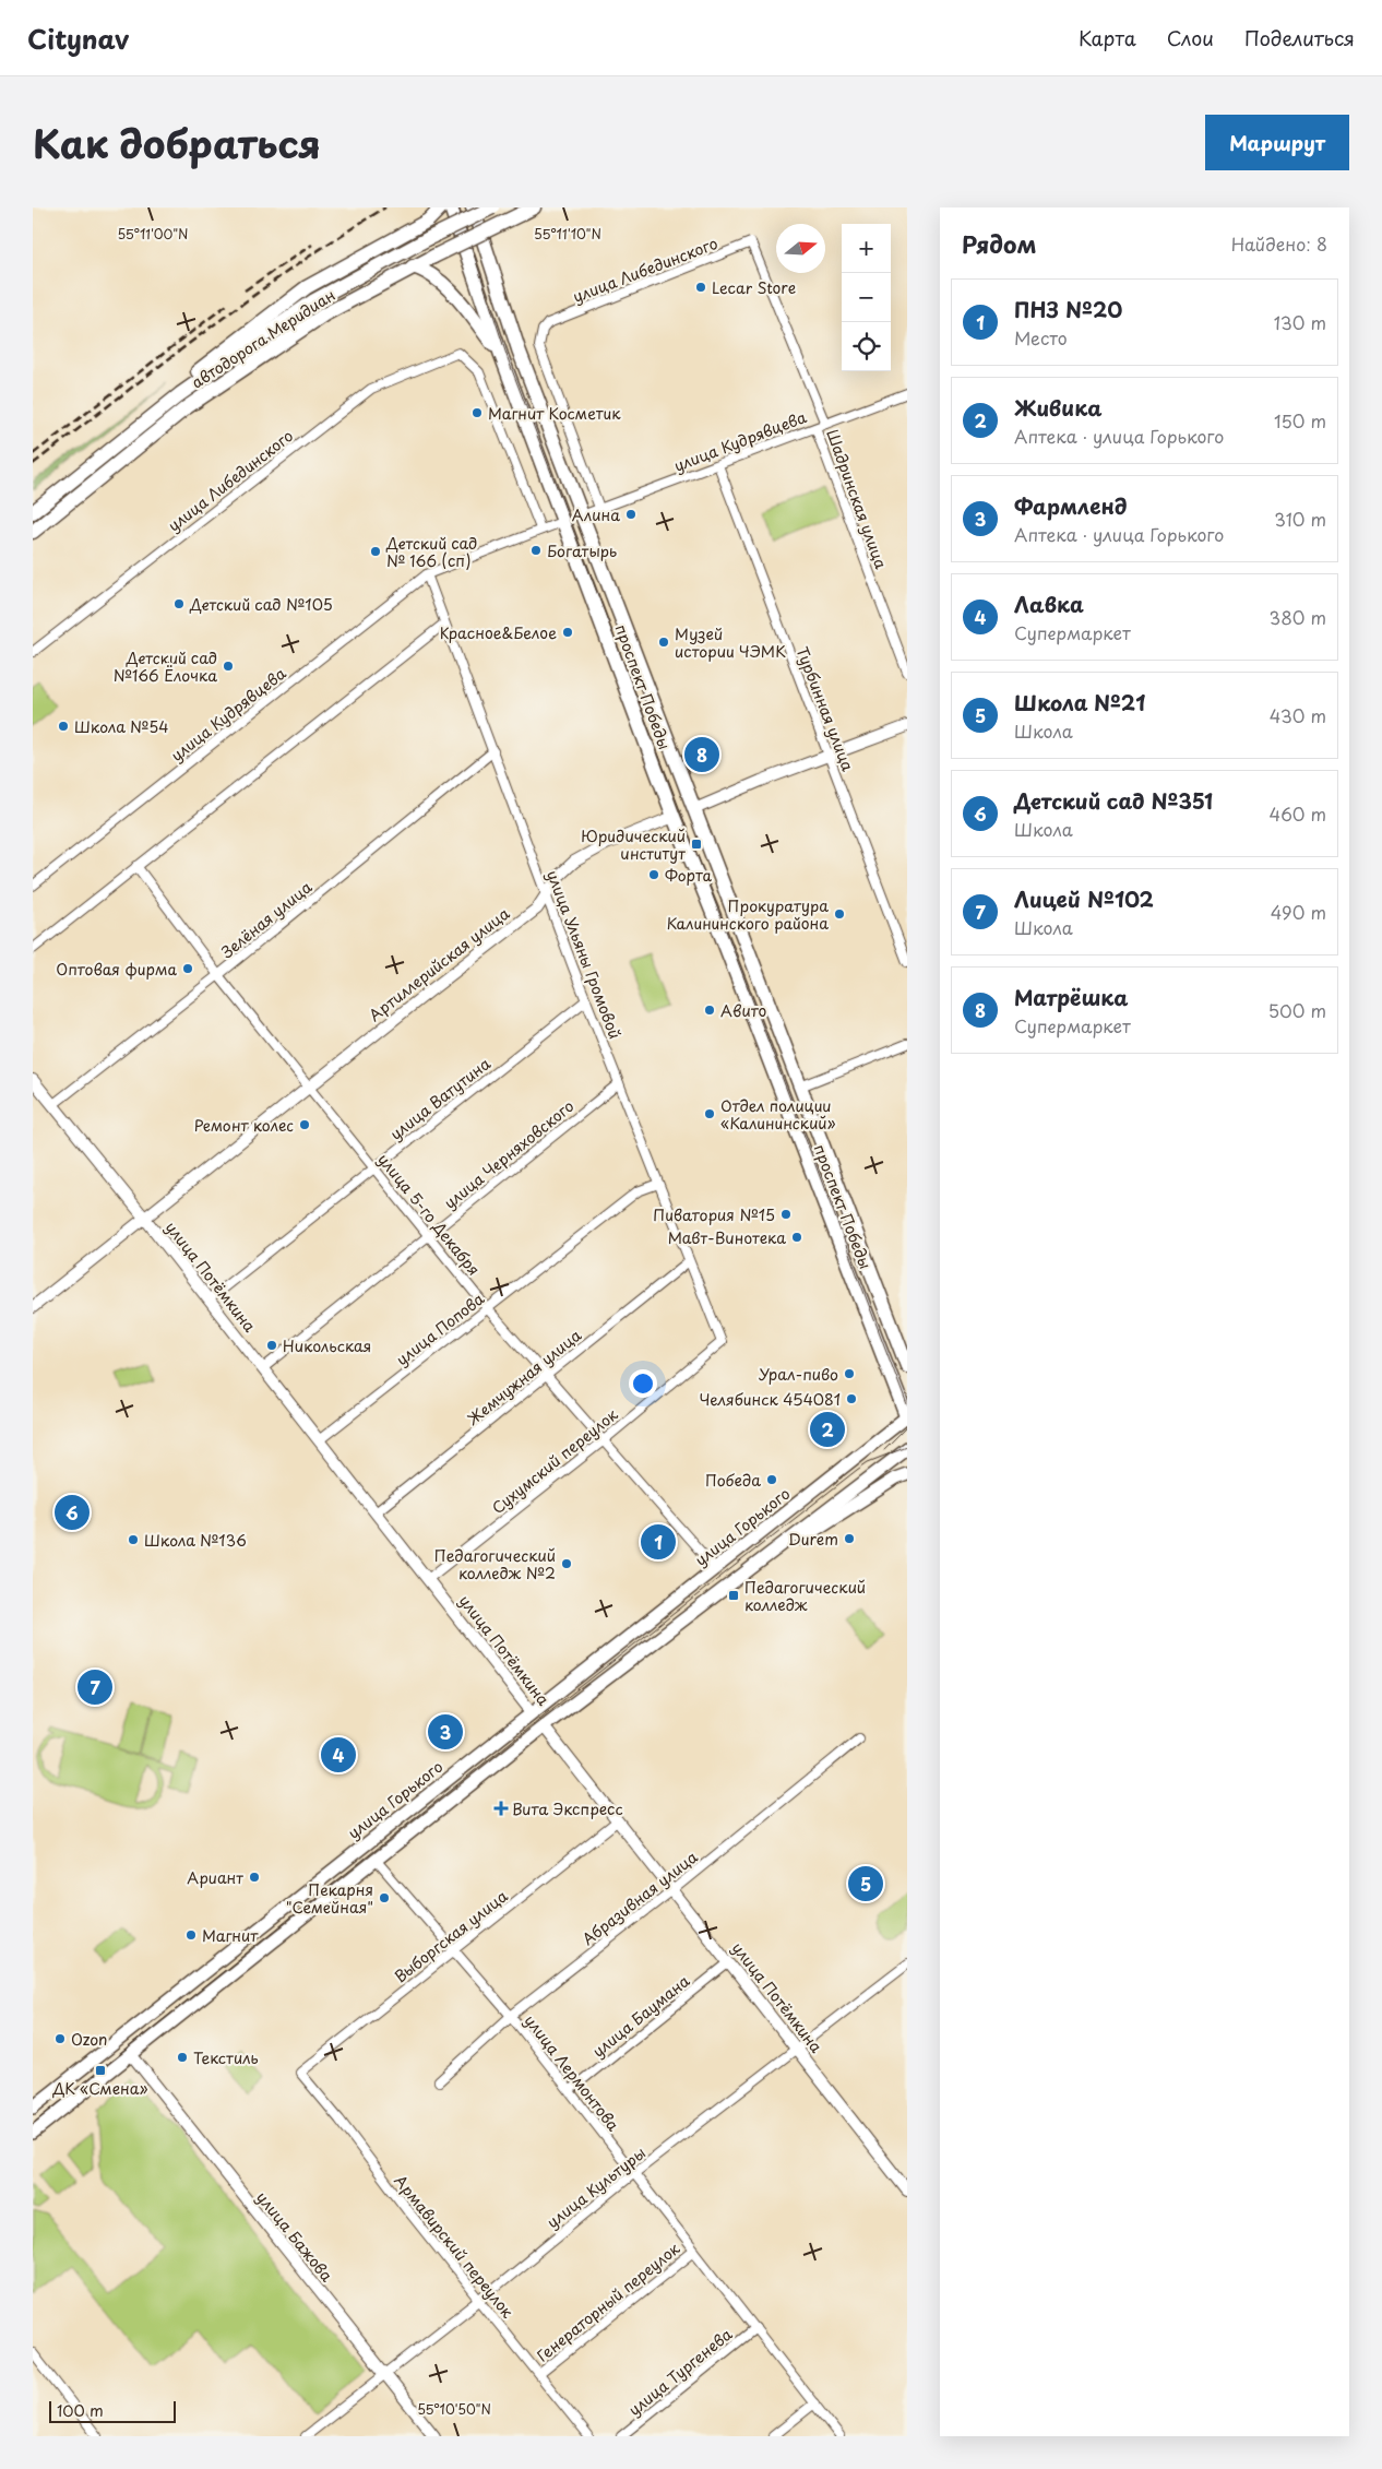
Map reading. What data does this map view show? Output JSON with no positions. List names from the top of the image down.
{
  "streets": {
    "main road": [
      "автодорога Меридиан",
      "проспект Победы",
      "Артиллерийская улица",
      "улица Потёмкина",
      "улица Горького"
    ],
    "street": [
      "улица Либединского",
      "улица Кудрявцева",
      "Шадринская улица",
      "Турбинная улица",
      "Зелёная улица",
      "улица Ульяны Громовой",
      "улица Ватутина",
      "улица Черняховского",
      "улица 5-го Декабря",
      "улица Попова",
      "Жемчужная улица",
      "Сухумский переулок",
      "Абразивная улица",
      "Выборгская улица",
      "улица Баумана",
      "улица Лермонтова",
      "улица Культуры",
      "улица Бажова",
      "Армавирский переулок",
      "Генераторный переулок",
      "улица Тургенева"
    ]
  },
  "crossings": [
    ["улица Либединского", "улица Кудрявцева"],
    ["улица Либединского", "Шадринская улица"],
    ["улица Кудрявцева", "Шадринская улица"],
    ["улица Кудрявцева", "проспект Победы"],
    ["улица Кудрявцева", "Турбинная улица"],
    ["улица Кудрявцева", "улица Ульяны Громовой"],
    ["проспект Победы", "Артиллерийская улица"],
    ["проспект Победы", "улица Горького"],
    ["Турбинная улица", "Артиллерийская улица"],
    ["Зелёная улица", "улица Ульяны Громовой"],
    ["Зелёная улица", "улица 5-го Декабря"],
    ["Зелёная улица", "улица Потёмкина"],
    ["улица Ульяны Громовой", "Артиллерийская улица"],
    ["улица Ульяны Громовой", "улица Ватутина"],
    ["улица Ульяны Громовой", "улица Черняховского"],
    ["улица Ульяны Громовой", "улица Попова"],
    ["улица Ульяны Громовой", "Жемчужная улица"],
    ["улица Ульяны Громовой", "Сухумский переулок"],
    ["Артиллерийская улица", "улица 5-го Декабря"],
    ["Артиллерийская улица", "улица Потёмкина"],
    ["улица Ватутина", "улица 5-го Декабря"],
    ["улица Ватутина", "улица Потёмкина"],
    ["улица Черняховского", "улица 5-го Декабря"],
    ["улица Черняховского", "улица Потёмкина"],
    ["улица 5-го Декабря", "улица Попова"],
    ["улица 5-го Декабря", "Жемчужная улица"],
    ["улица 5-го Декабря", "Сухумский переулок"],
    ["улица 5-го Декабря", "улица Горького"],
    ["улица Потёмкина", "улица Попова"],
    ["улица Потёмкина", "Жемчужная улица"],
    ["улица Потёмкина", "Сухумский переулок"],
    ["улица Потёмкина", "улица Горького"],
    ["улица Потёмкина", "Абразивная улица"],
    ["улица Потёмкина", "Выборгская улица"],
    ["улица Потёмкина", "улица Баумана"],
    ["улица Потёмкина", "улица Культуры"],
    ["Абразивная улица", "улица Лермонтова"],
    ["Выборгская улица", "улица Лермонтова"],
    ["Выборгская улица", "Армавирский переулок"],
    ["улица Баумана", "улица Лермонтова"],
    ["улица Лермонтова", "улица Культуры"],
    ["улица Лермонтова", "Генераторный переулок"],
    ["улица Лермонтова", "улица Тургенева"],
    ["улица Культуры", "улица Бажова"],
    ["улица Культуры", "Армавирский переулок"],
    ["Армавирский переулок", "Генераторный переулок"]
  ],
  "places": {
    "other": [
      "Lecar Store",
      "Магнит Косметик",
      "Алина",
      "Богатырь",
      "Детский сад № 166 (сп)",
      "Детский сад №105",
      "Красное&Белое",
      "Музей истории ЧЭМК",
      "Детский сад №166 Ёлочка",
      "Школа №54",
      "Форта",
      "Прокуратура Калининского района",
      "Оптовая фирма",
      "Авито",
      "Отдел полиции «Калининский»",
      "Ремонт колес",
      "Пиватория №15",
      "Мавт-Винотека",
      "Никольская",
      "Урал-пиво",
      "Челябинск 454081",
      "Победа",
      "Durem",
      "Школа №136",
      "Педагогический колледж №2",
      "Ариант",
      "Пекарня \"Семейная\"",
      "Магнит",
      "Ozon",
      "Текстиль"
    ],
    "transit": ["Юридический институт", "Педагогический колледж", "ДК «Смена»"],
    "health": ["Вита Экспресс"]
  },
  "scale_bar": "100 m",
  "north": "right",
  "page": {
    "header": "Citynav",
    "nav": ["Карта", "Слои", "Поделиться"],
    "title": "Как добраться",
    "buttons": "Маршрут",
    "heading": ["Рядом", "Найдено: 8"],
    "map_buttons": ["+", "−"],
    "list": [
      {
        "mark": "1",
        "name": "ПНЗ №20",
        "note": "Место",
        "value": "130 m"
      },
      {
        "mark": "2",
        "name": "Живика",
        "note": "Аптека · улица Горького",
        "value": "150 m"
      },
      {
        "mark": "3",
        "name": "Фармленд",
        "note": "Аптека · улица Горького",
        "value": "310 m"
      },
      {
        "mark": "4",
        "name": "Лавка",
        "note": "Супермаркет",
        "value": "380 m"
      },
      {
        "mark": "5",
        "name": "Школа №21",
        "note": "Школа",
        "value": "430 m"
      },
      {
        "mark": "6",
        "name": "Детский сад №351",
        "note": "Школа",
        "value": "460 m"
      },
      {
        "mark": "7",
        "name": "Лицей №102",
        "note": "Школа",
        "value": "490 m"
      },
      {
        "mark": "8",
        "name": "Матрёшка",
        "note": "Супермаркет",
        "value": "500 m"
      }
    ],
    "pins": [
      "8",
      "2",
      "6",
      "1",
      "7",
      "3",
      "4",
      "5"
    ],
    "scale": "100 m"
  },
  "coordinates": ["55°11'00\"N", "55°11'10\"N", "55°10'50\"N"]
}
